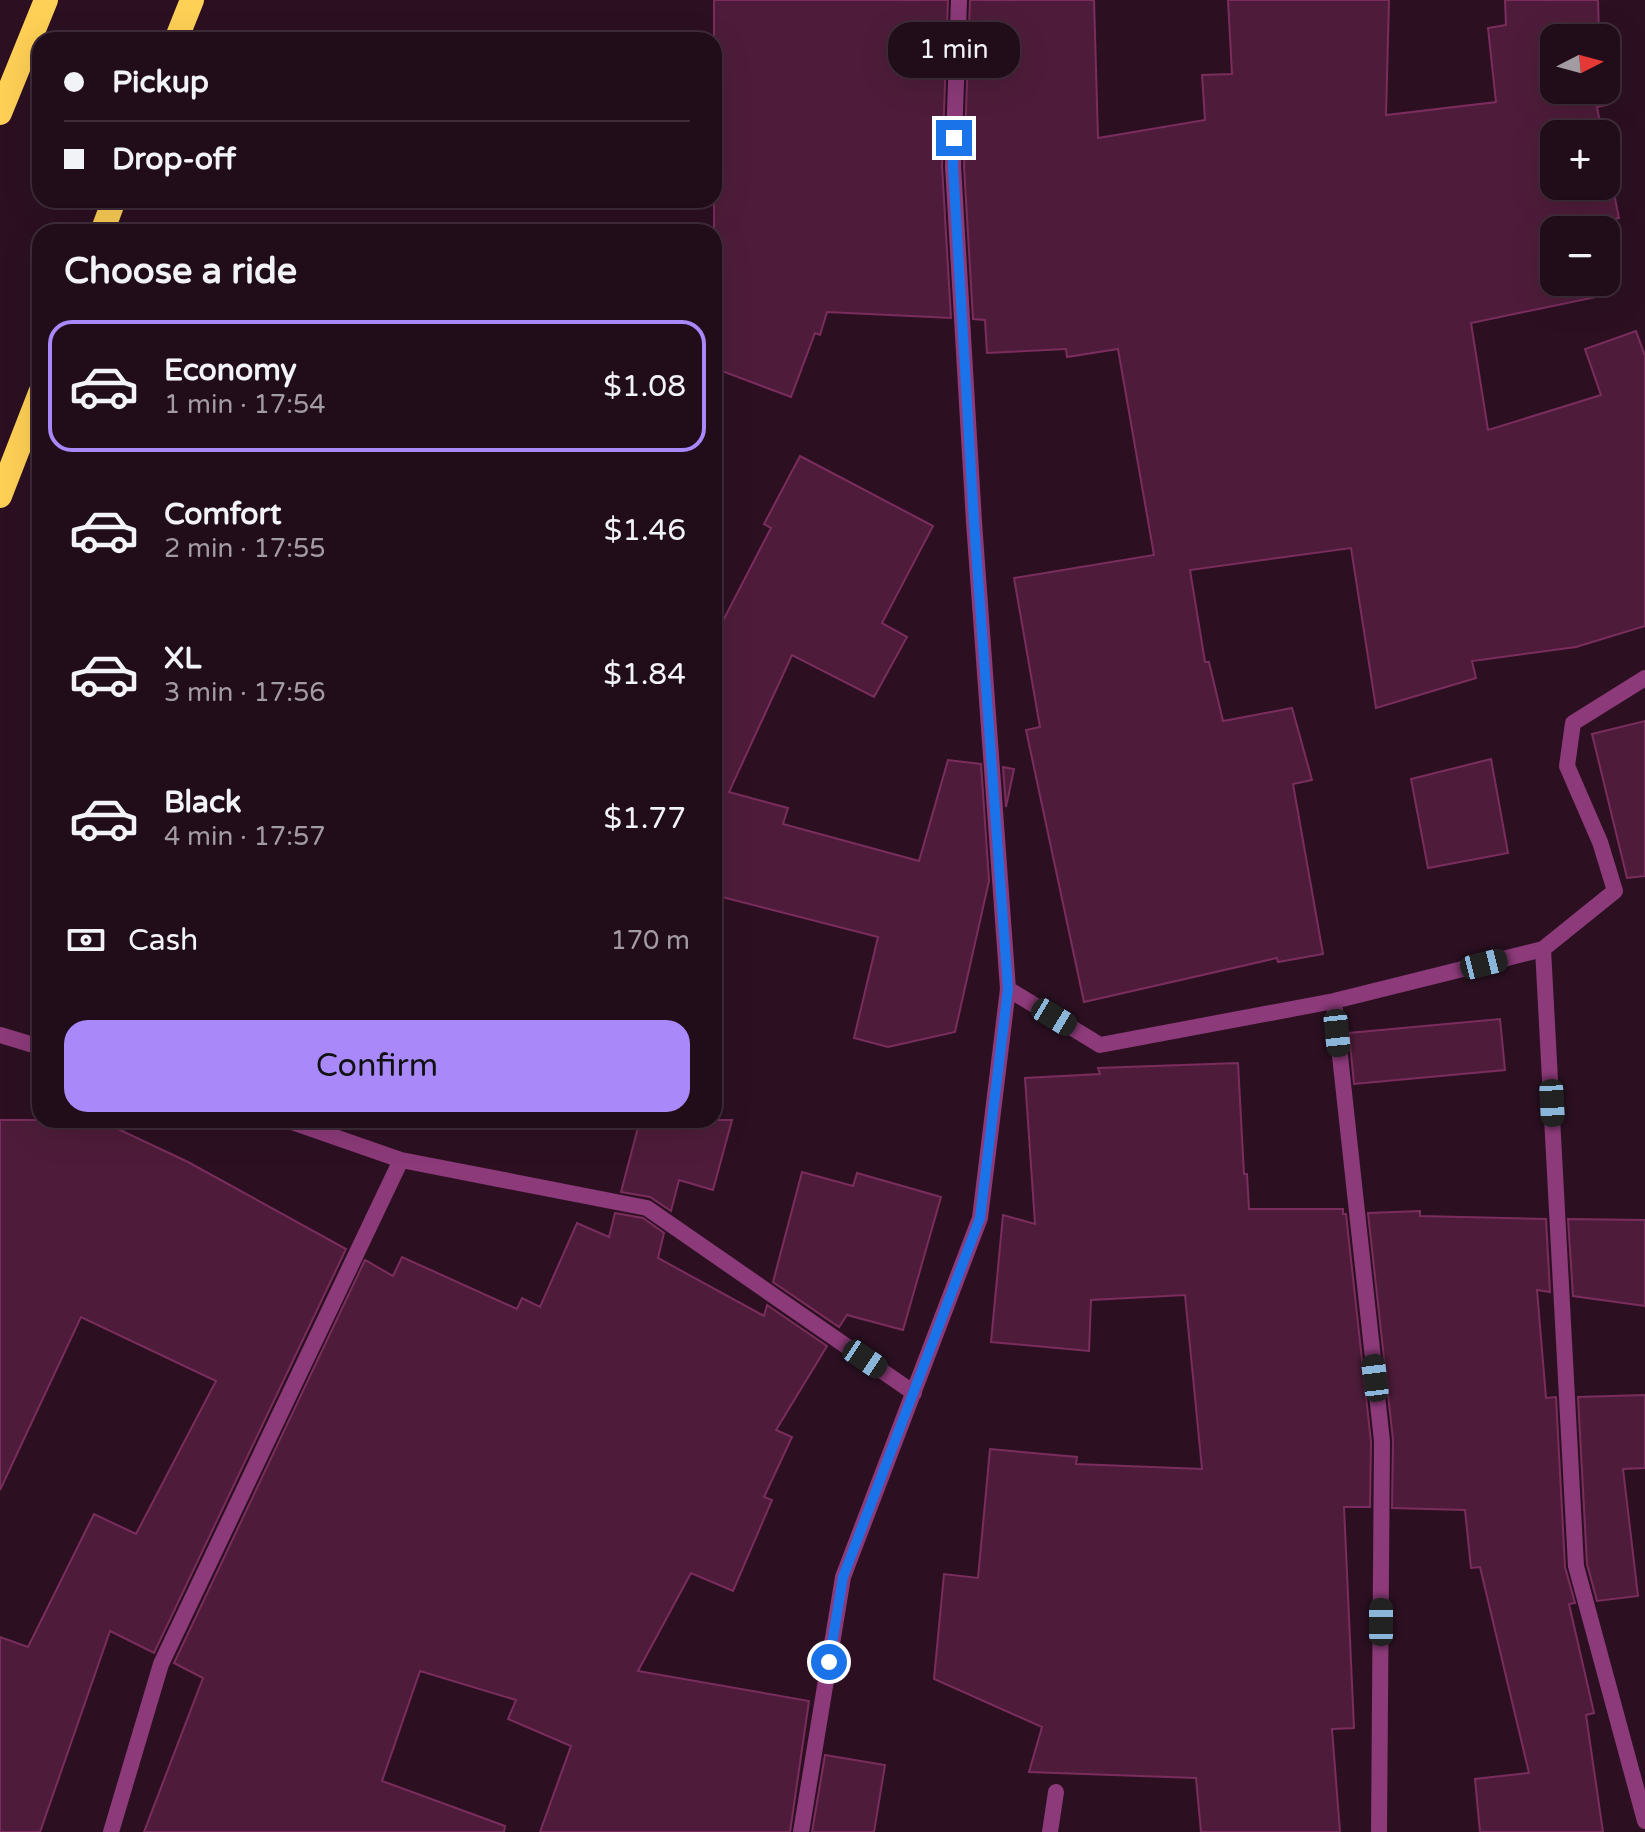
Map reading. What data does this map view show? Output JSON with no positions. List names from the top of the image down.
{
  "north": "right",
  "page": {
    "bubble": "1 min",
    "map_buttons": ["+", "−"],
    "banner": ["Pickup", "Drop-off"],
    "heading": "Choose a ride",
    "list": [
      {
        "name": "Economy",
        "note": "1 min · 17:54",
        "value": "$1.08"
      },
      {
        "name": "Comfort",
        "note": "2 min · 17:55",
        "value": "$1.46"
      },
      {
        "name": "XL",
        "note": "3 min · 17:56",
        "value": "$1.84"
      },
      {
        "name": "Black",
        "note": "4 min · 17:57",
        "value": "$1.77"
      }
    ],
    "pay": ["Cash", "170 m"],
    "buttons": "Confirm"
  }
}
